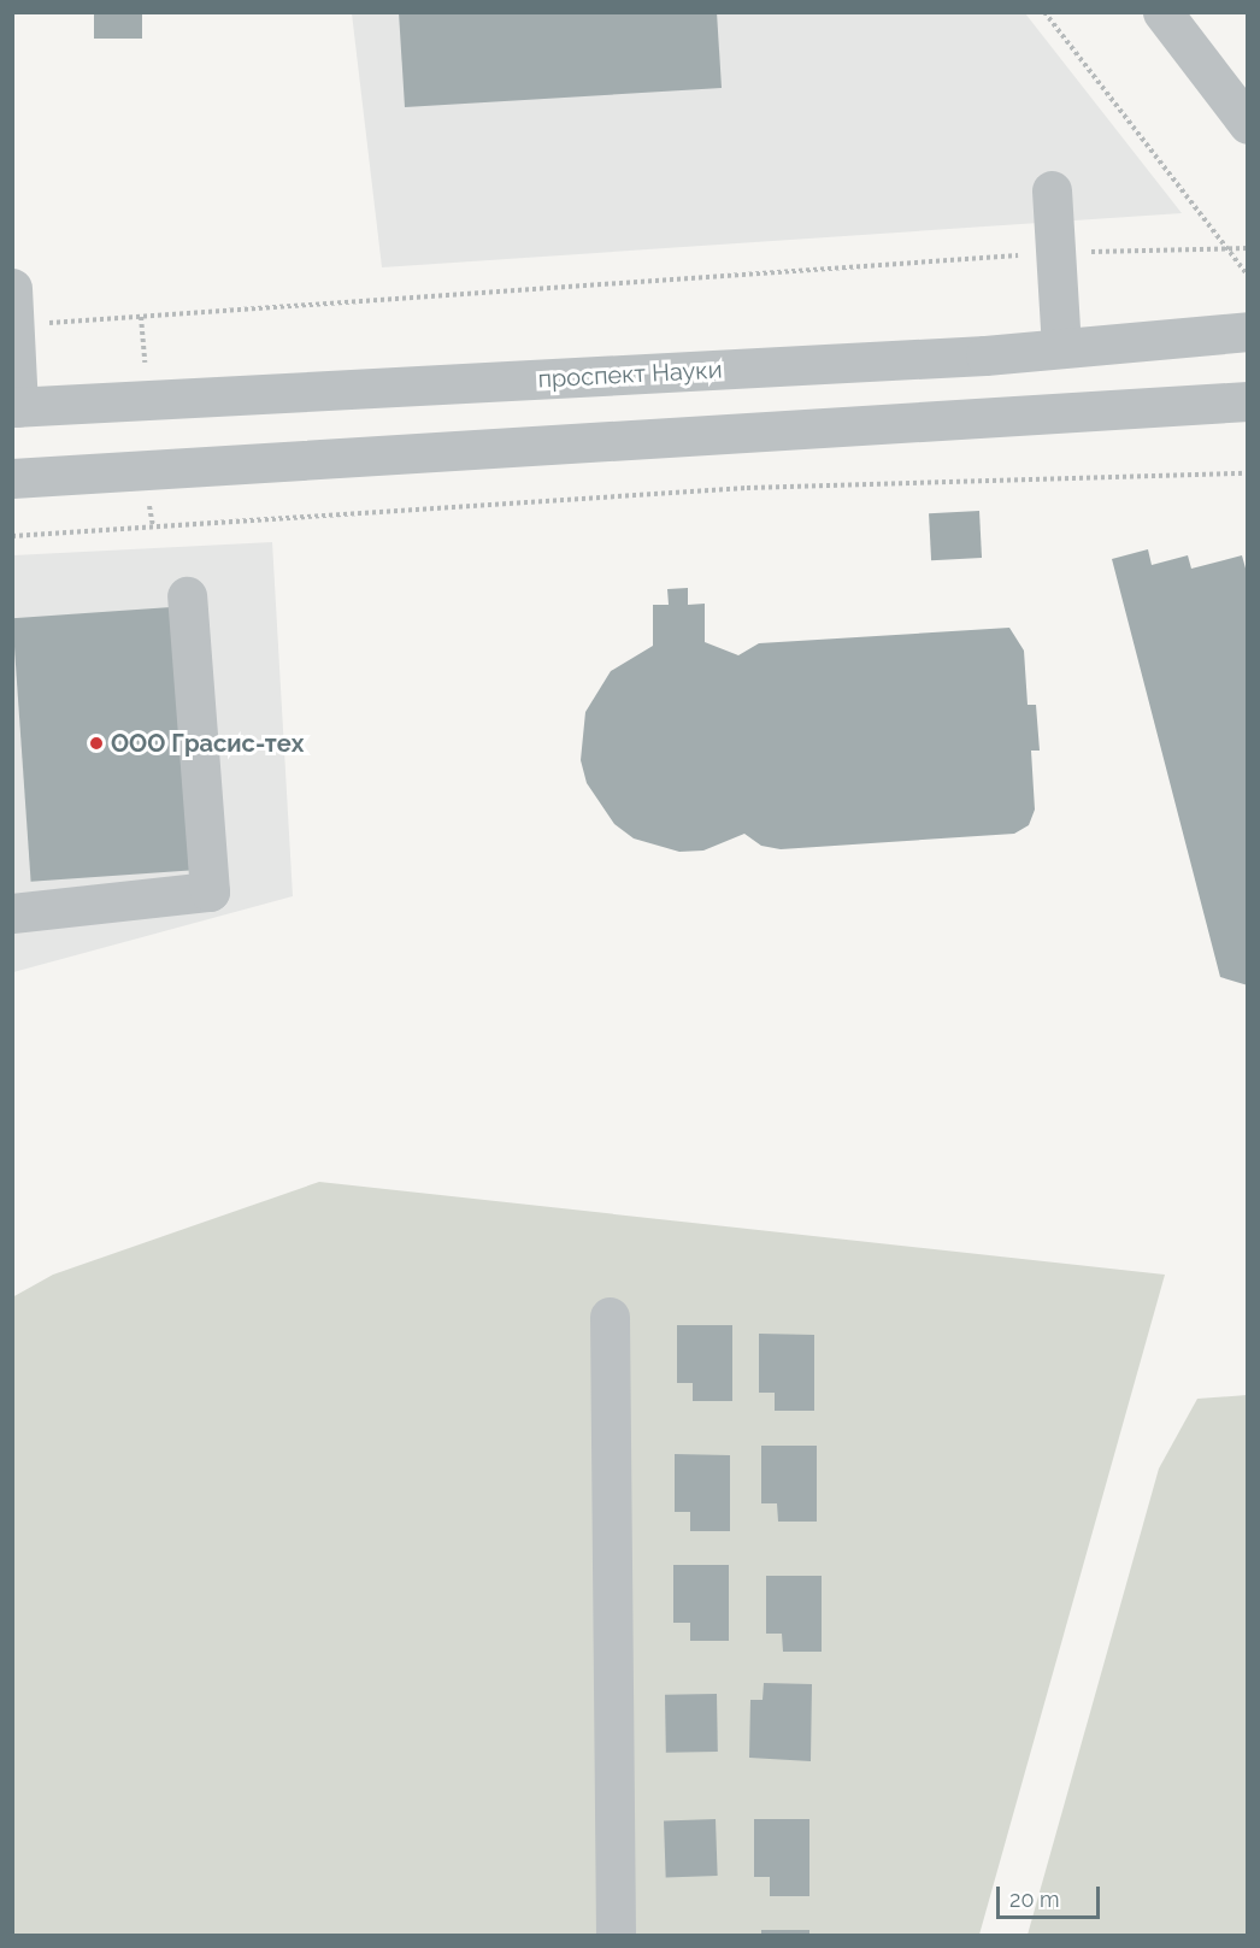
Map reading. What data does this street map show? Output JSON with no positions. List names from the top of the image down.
{
  "streets": {
    "street": ["проспект Науки"]
  },
  "places": ["ООО Грасис-тех"],
  "scale_bar": "20 m"
}
